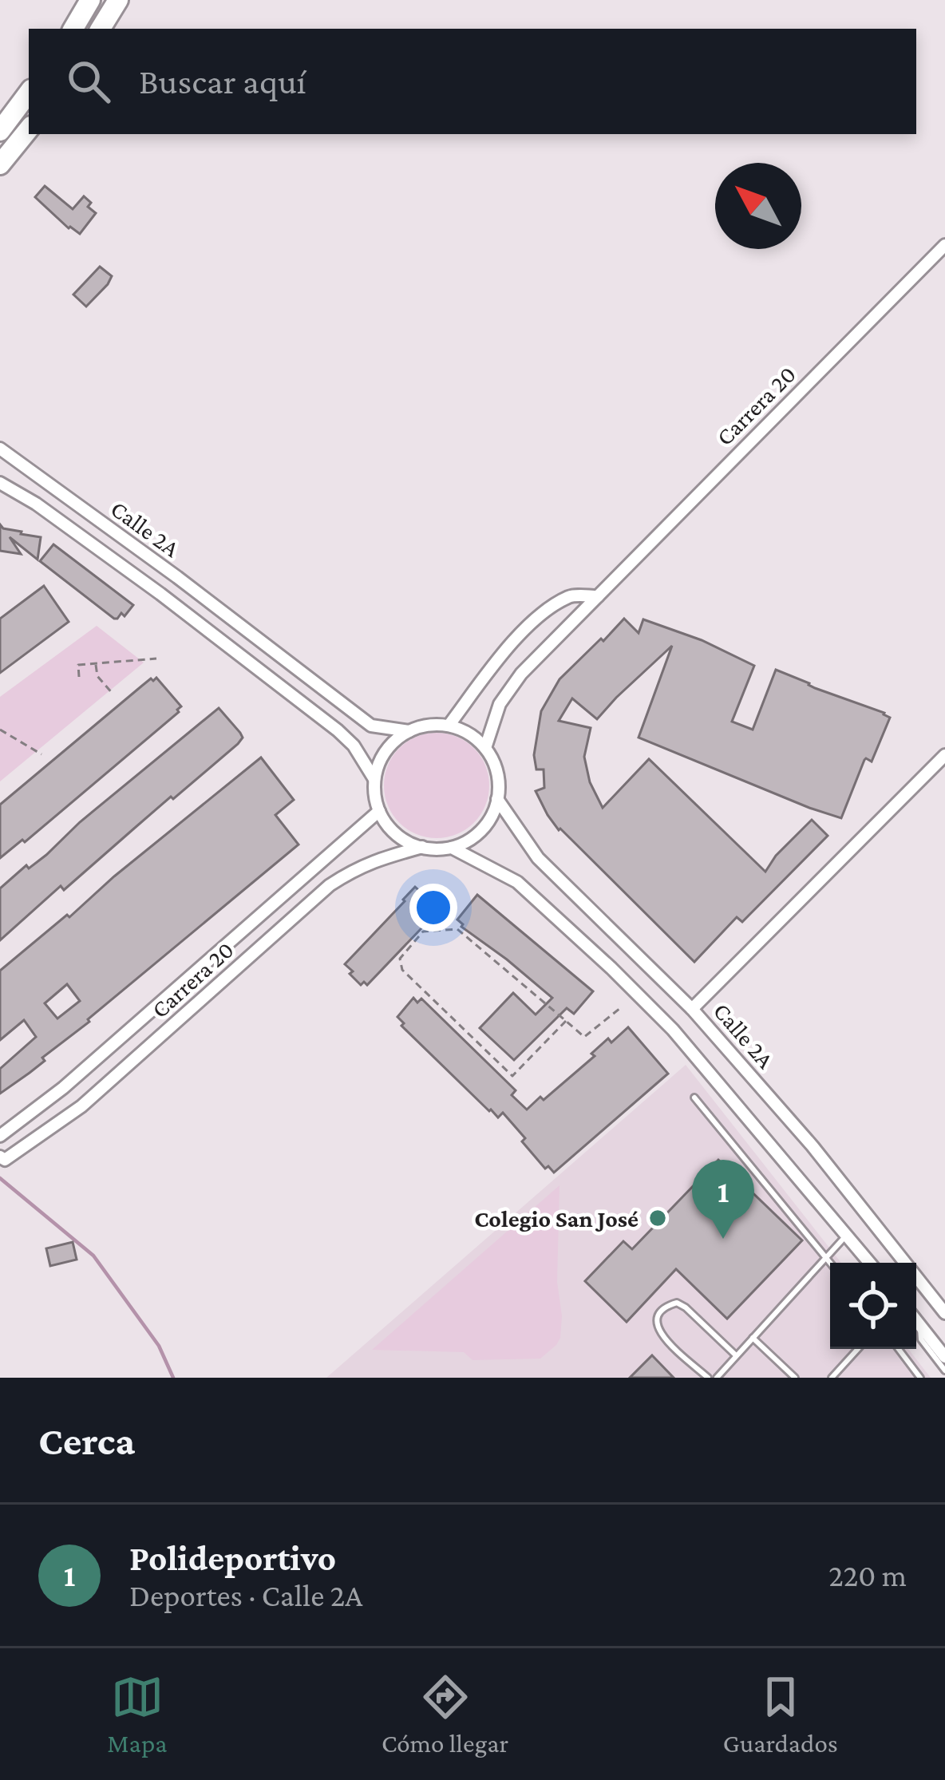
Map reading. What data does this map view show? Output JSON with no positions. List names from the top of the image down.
{
  "streets": {
    "street": ["Carrera 20", "Calle 2A"]
  },
  "crossings": [
    ["Carrera 20", "Calle 2A"]
  ],
  "places": ["Colegio San José"],
  "north": "top left",
  "page": {
    "search": "Buscar aquí",
    "pins": "1",
    "heading": "Cerca",
    "list": [
      {
        "mark": "1",
        "name": "Polideportivo",
        "note": "Deportes · Calle 2A",
        "value": "220 m"
      }
    ],
    "nav": ["Mapa", "Cómo llegar", "Guardados"]
  }
}
